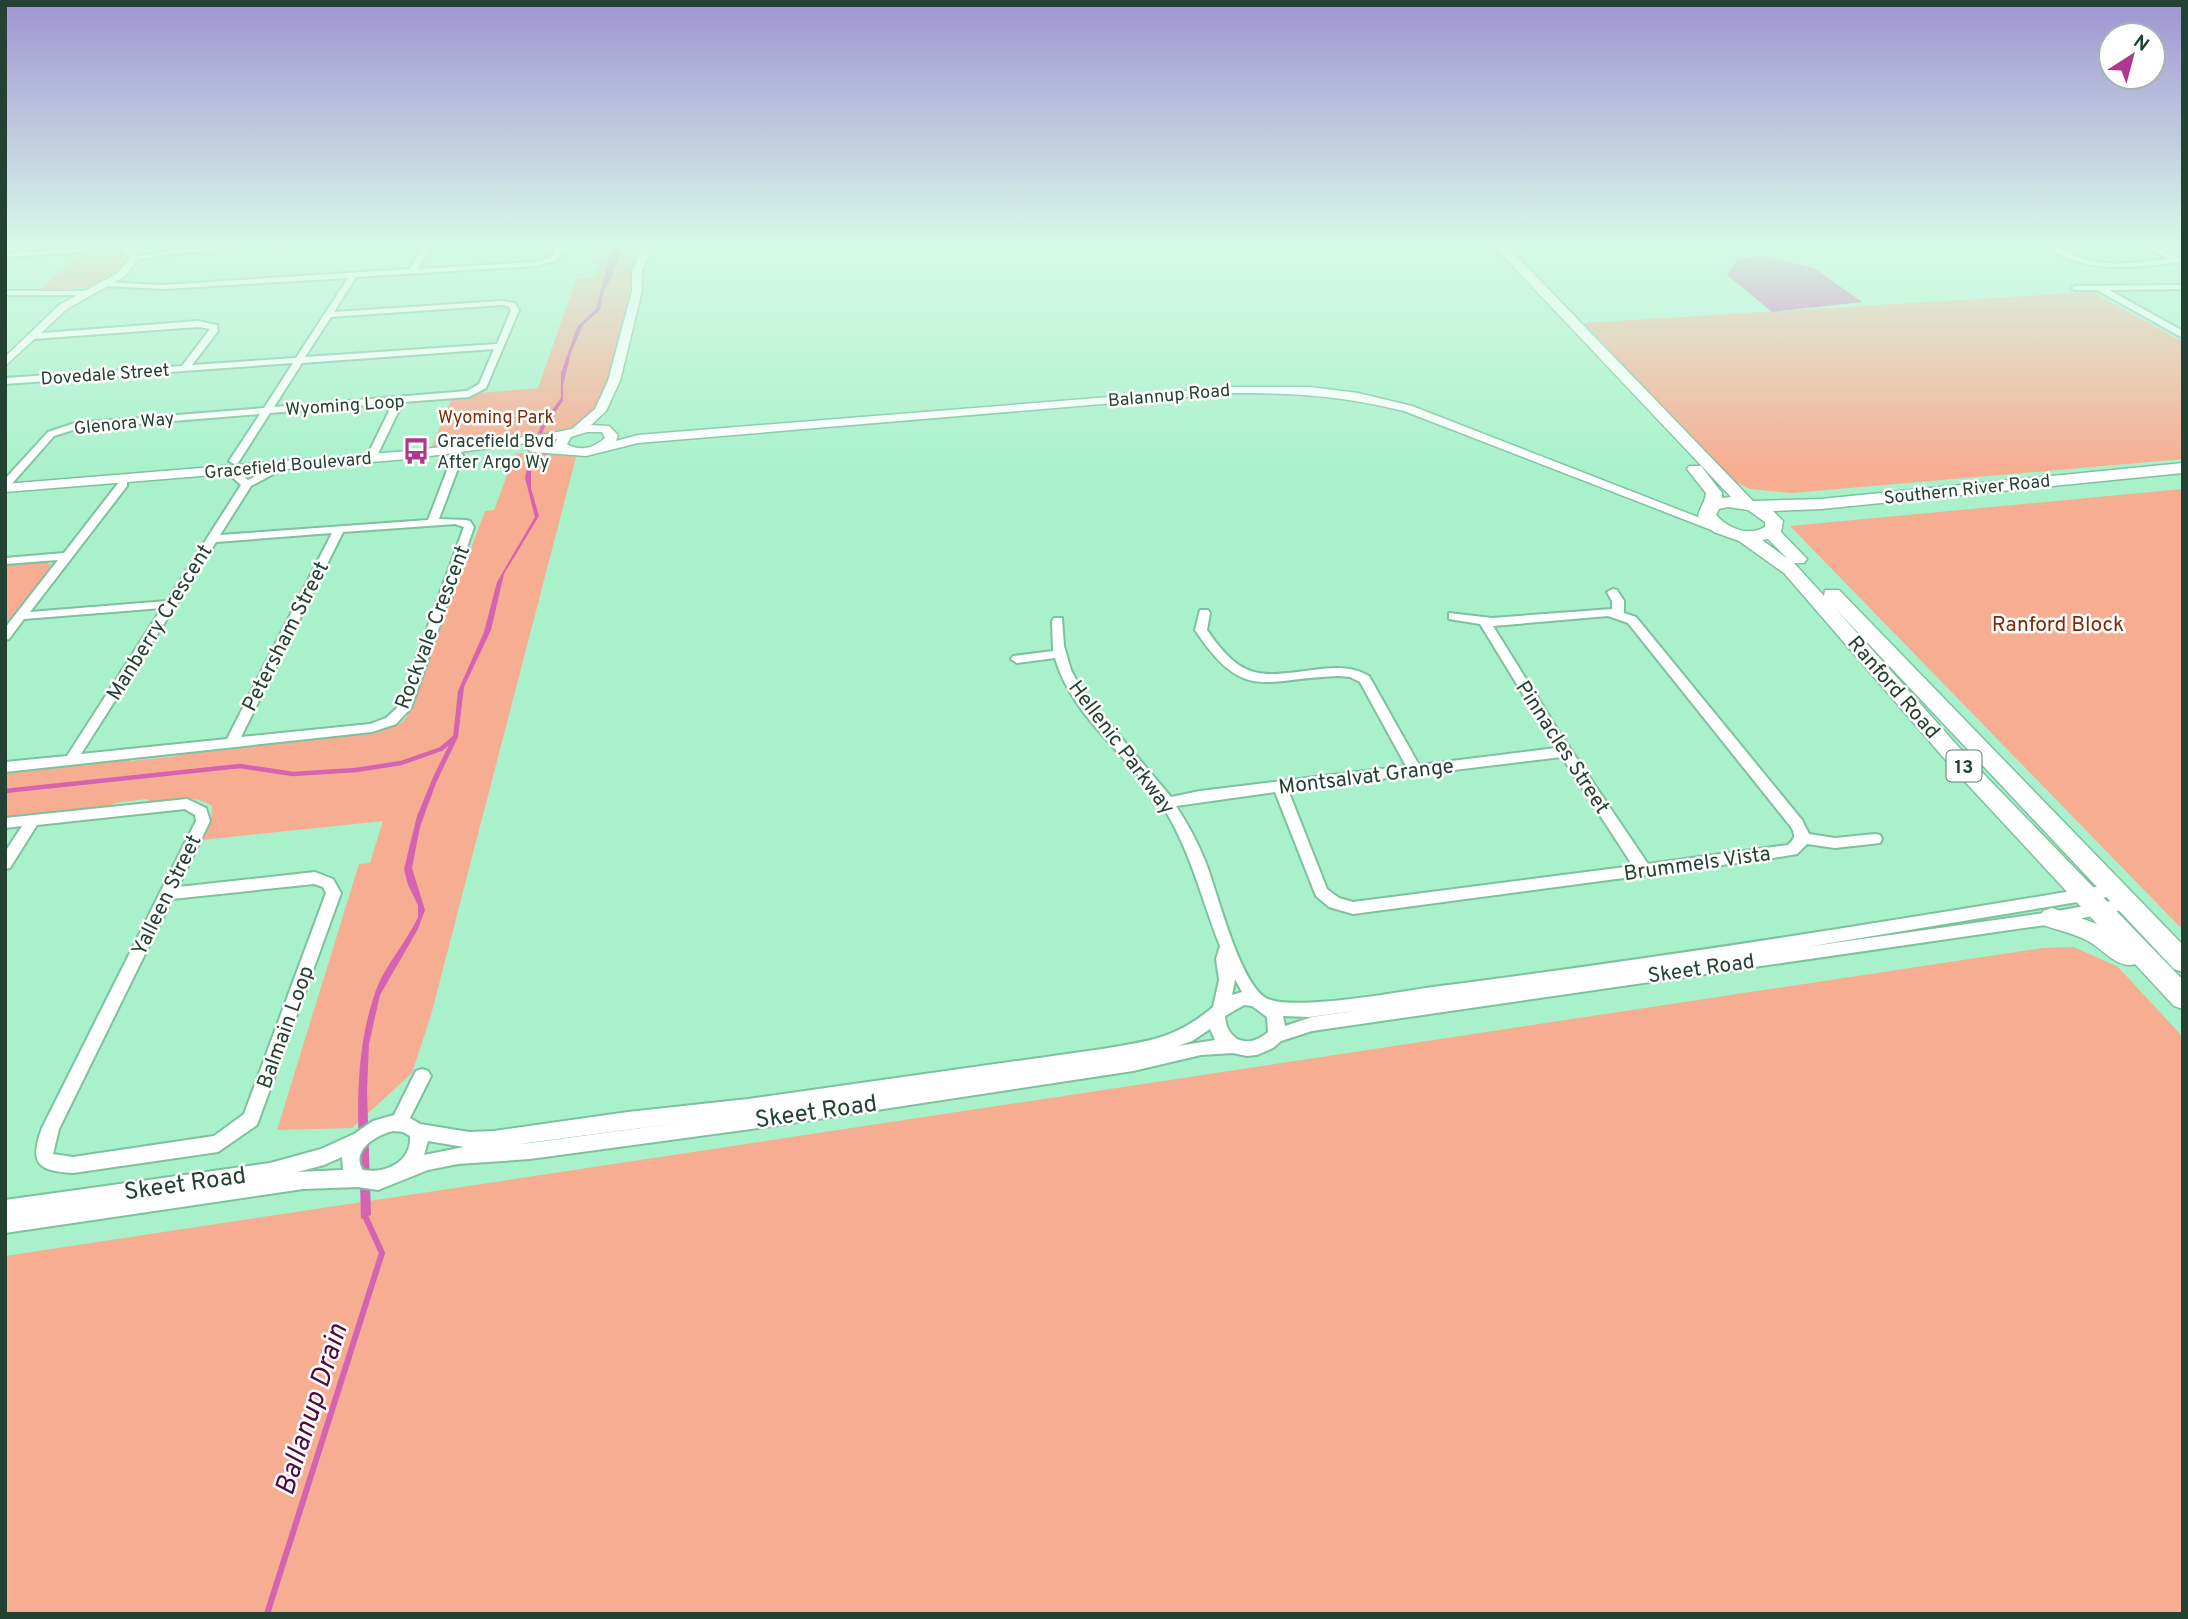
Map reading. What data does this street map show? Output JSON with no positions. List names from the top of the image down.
{
  "streets": {
    "main road": ["Southern River Road", "Ranford Road", "13"],
    "street": [
      "Dovedale Street",
      "Balannup Road",
      "Wyoming Loop",
      "Glenora Way",
      "Gracefield Boulevard",
      "Manberry Crescent",
      "Rockvale Crescent",
      "Petersham Street",
      "Hellenic Parkway",
      "Pinnacles Street",
      "Montsalvat Grange",
      "Brummels Vista",
      "Yalleen Street",
      "Skeet Road",
      "Balmain Loop"
    ]
  },
  "crossings": [
    ["Dovedale Street", "Wyoming Loop"],
    ["Balannup Road", "Gracefield Boulevard"],
    ["Balannup Road", "Southern River Road"],
    ["Balannup Road", "13"],
    ["Wyoming Loop", "Glenora Way"],
    ["Glenora Way", "Gracefield Boulevard"],
    ["Southern River Road", "Ranford Road"],
    ["Southern River Road", "13"],
    ["Manberry Crescent", "Rockvale Crescent"],
    ["Rockvale Crescent", "Petersham Street"],
    ["Ranford Road", "13"],
    ["Ranford Road", "Skeet Road"],
    ["Hellenic Parkway", "Montsalvat Grange"],
    ["Hellenic Parkway", "Skeet Road"],
    ["Pinnacles Street", "Montsalvat Grange"],
    ["Pinnacles Street", "Brummels Vista"],
    ["Montsalvat Grange", "Brummels Vista"],
    ["Yalleen Street", "Balmain Loop"]
  ],
  "water": ["Ballanup Drain"],
  "parks": ["Wyoming Park", "Ranford Block"],
  "places": {
    "bus stop": ["Gracefield Bvd After Argo Wy"]
  },
  "north": "top right"
}
